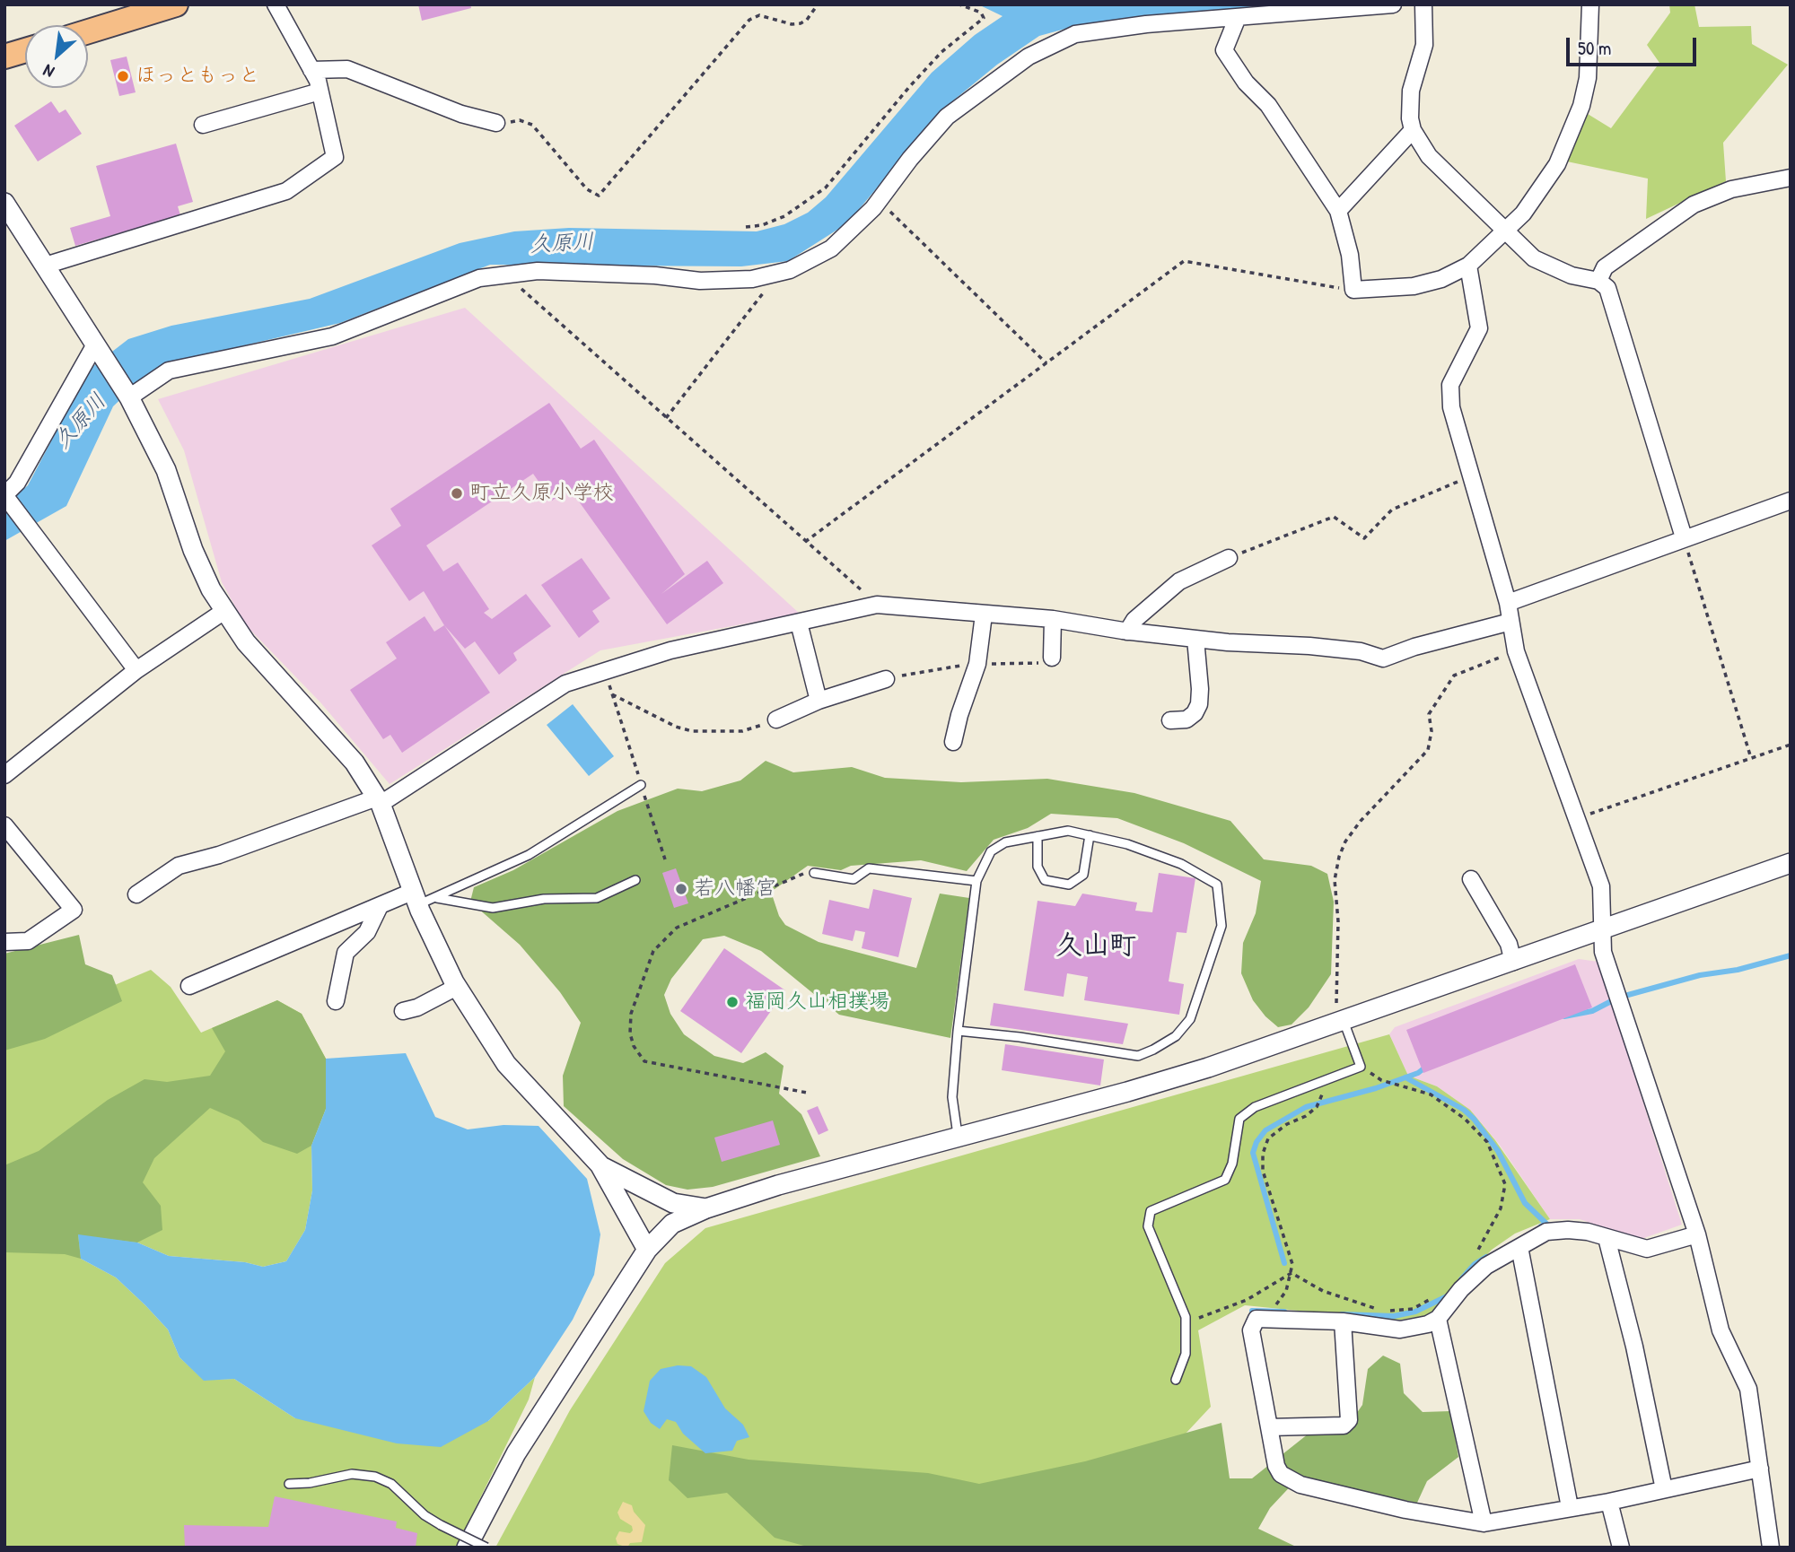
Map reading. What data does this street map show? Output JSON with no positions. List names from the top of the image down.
{
  "districts": ["久山町"],
  "water": ["久原川"],
  "places": [
    "ほっともっと",
    "町立久原小学校",
    "若八幡宮",
    "福岡久山相撲場"
  ],
  "scale_bar": "50 m",
  "north": "bottom left"
}
